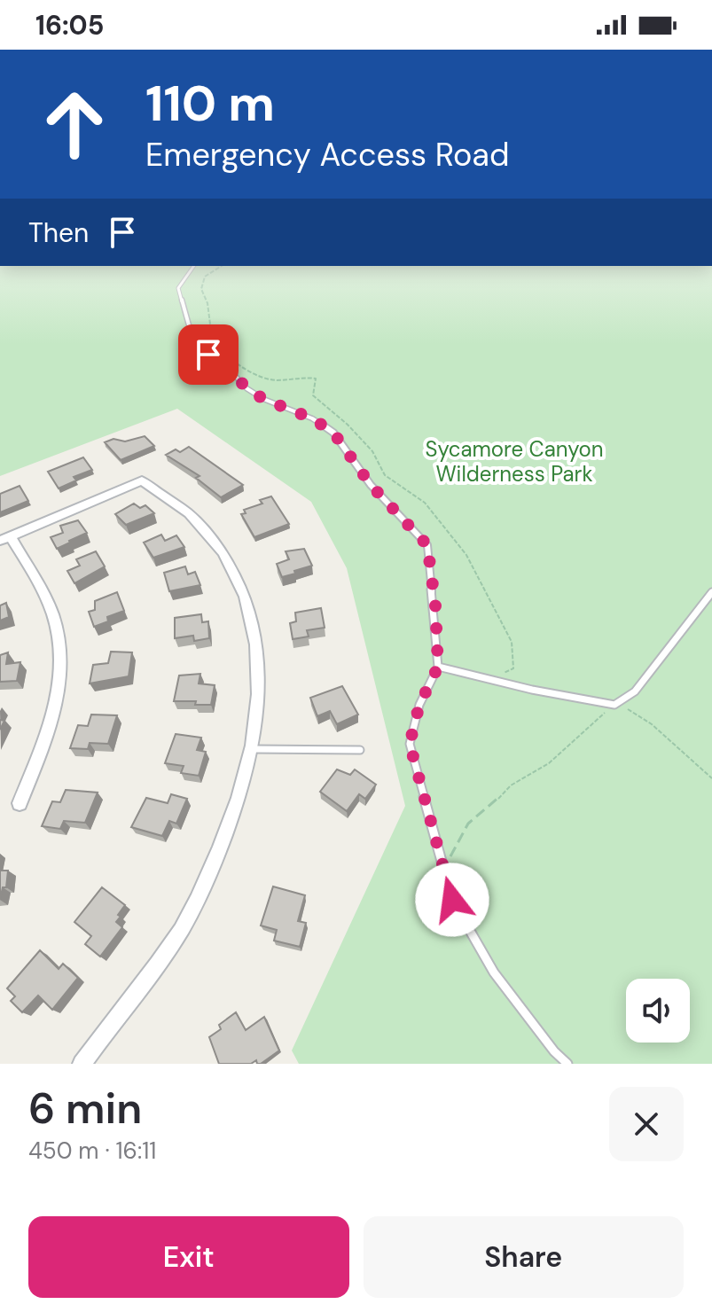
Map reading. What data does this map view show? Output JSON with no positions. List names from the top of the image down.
{
  "parks": ["Sycamore Canyon Wilderness Park"],
  "page": {
    "status": "16:05",
    "turn": ["110 m", "Emergency Access Road"],
    "then": "Then",
    "heading": ["6 min", "450 m · 16:11"],
    "buttons": ["Exit", "Share"]
  }
}
